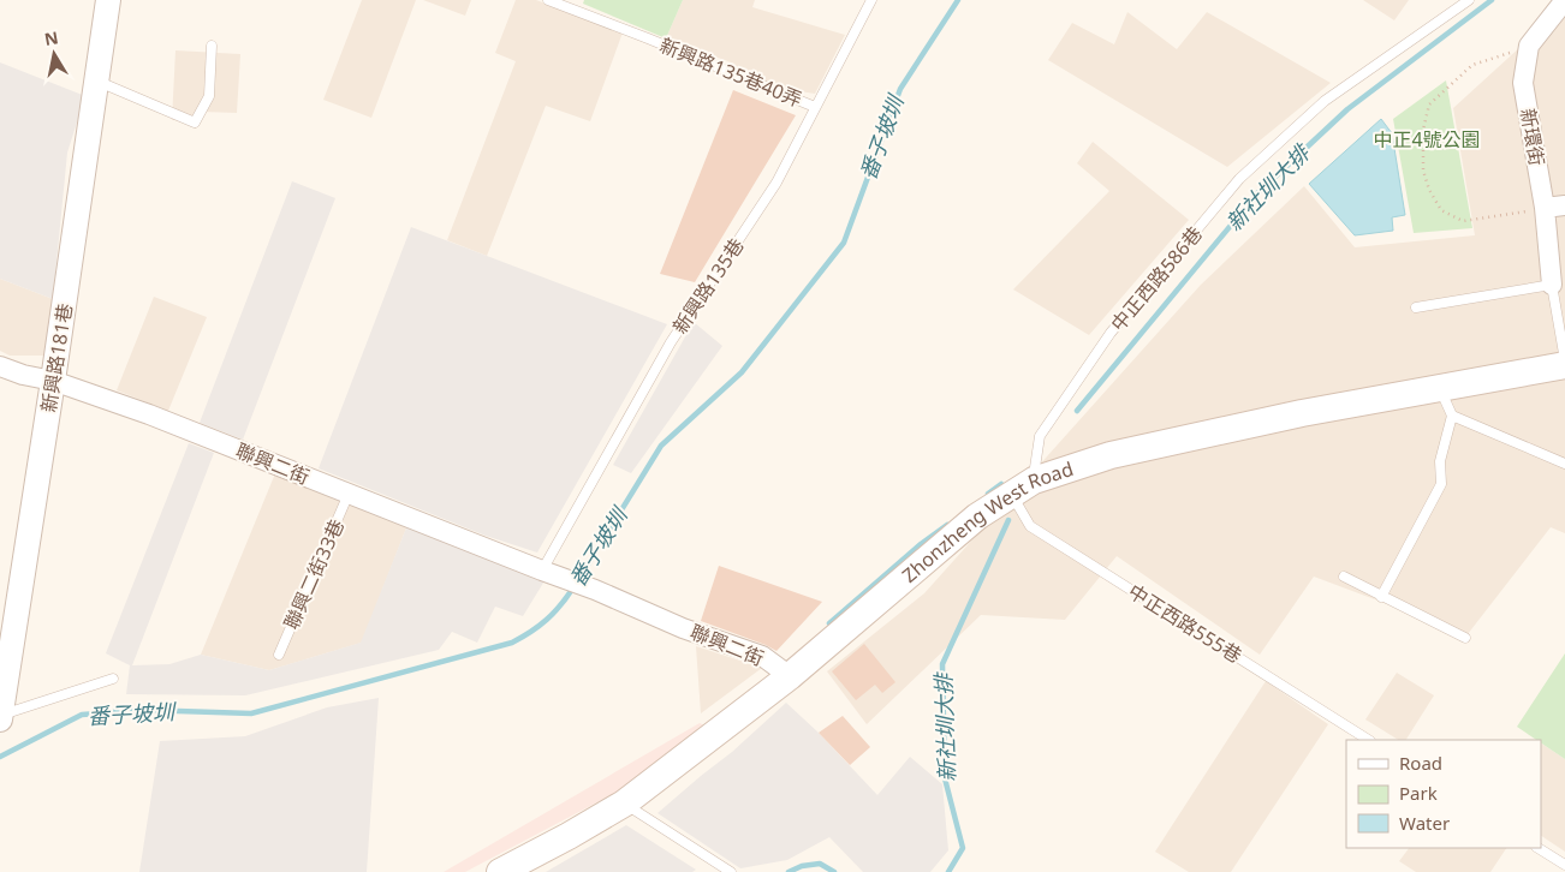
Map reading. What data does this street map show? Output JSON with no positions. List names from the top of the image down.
{
  "streets": {
    "main road": ["Zhonzheng West Road"],
    "street": ["新環街", "新興路181巷", "聯興二街"],
    "lane": [
      "新興路135巷40弄",
      "中正西路586巷",
      "新興路135巷",
      "聯興二街33巷",
      "中正西路555巷"
    ]
  },
  "crossings": [
    ["新興路135巷40弄", "新興路135巷"],
    ["中正西路586巷", "Zhonzheng West Road"],
    ["中正西路586巷", "中正西路555巷"],
    ["新興路135巷", "聯興二街"],
    ["新興路181巷", "聯興二街"],
    ["聯興二街", "Zhonzheng West Road"],
    ["聯興二街", "聯興二街33巷"],
    ["Zhonzheng West Road", "中正西路555巷"]
  ],
  "water": ["番子坡圳", "新社圳大排"],
  "parks": ["中正4號公園"],
  "legend": ["Road", "Park", "Water"],
  "north": "top"
}
